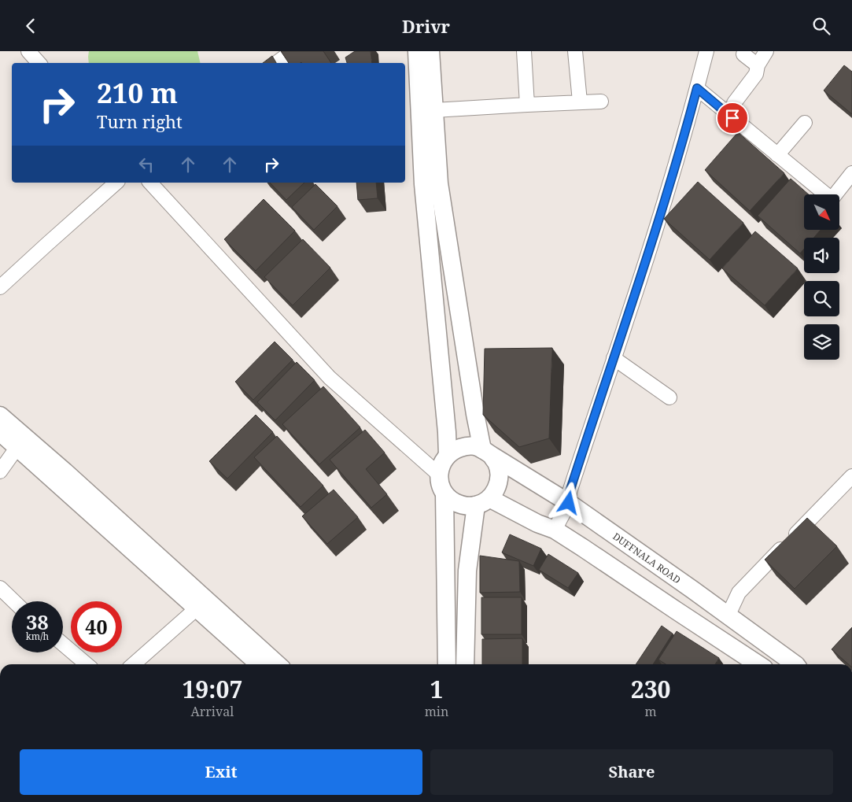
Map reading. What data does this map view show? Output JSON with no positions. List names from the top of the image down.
{
  "streets": {
    "main road": ["DUFFNALA ROAD"]
  },
  "north": "bottom right",
  "page": {
    "header": "Drivr",
    "turn": ["210 m", "Turn right"],
    "speed": "38 km/h",
    "limit": "40",
    "eta": [
      "19:07",
      "Arrival",
      "1",
      "min",
      "230",
      "m"
    ],
    "buttons": ["Exit", "Share"]
  }
}
